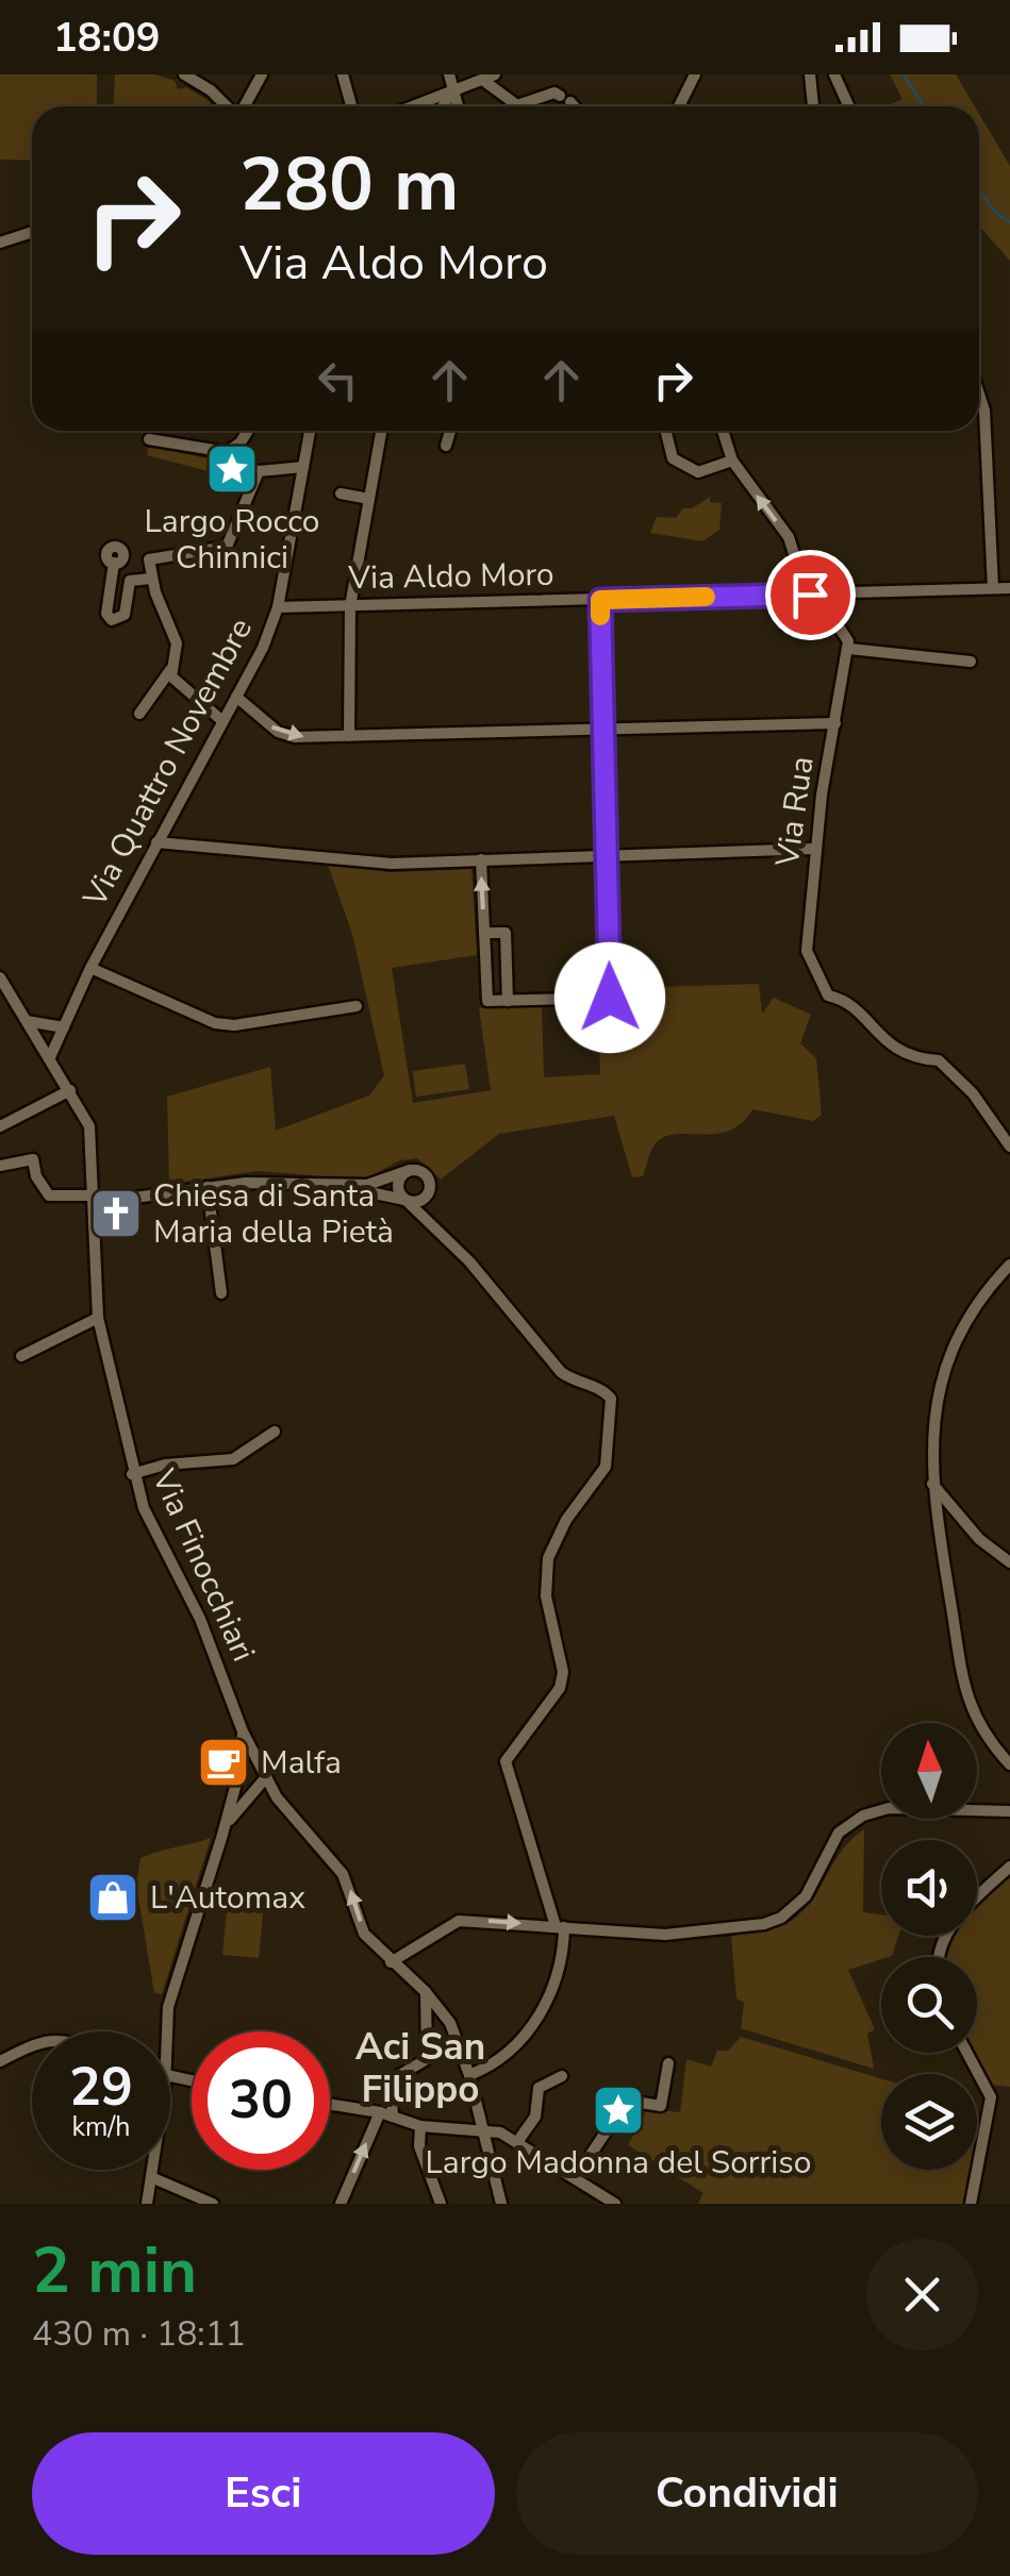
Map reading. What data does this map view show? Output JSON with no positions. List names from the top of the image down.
{
  "streets": {
    "street": [
      "Via Aldo Moro",
      "Via Quattro Novembre",
      "Via Rua",
      "Via Finocchiari"
    ]
  },
  "crossings": [
    ["Via Aldo Moro", "Via Quattro Novembre"],
    ["Via Quattro Novembre", "Via Finocchiari"]
  ],
  "districts": ["Aci San Filippo"],
  "places": {
    "place": ["Largo Rocco Chinnici", "Largo Madonna del Sorriso"],
    "church": ["Chiesa di Santa Maria della Pietà"],
    "cafe": ["Malfa"],
    "shop": ["L'Automax"]
  },
  "north": "top",
  "page": {
    "status": "18:09",
    "turn": ["280 m", "Via Aldo Moro"],
    "speed": "29 km/h",
    "limit": "30",
    "heading": ["2 min", "430 m · 18:11"],
    "buttons": ["Esci", "Condividi"]
  }
}
